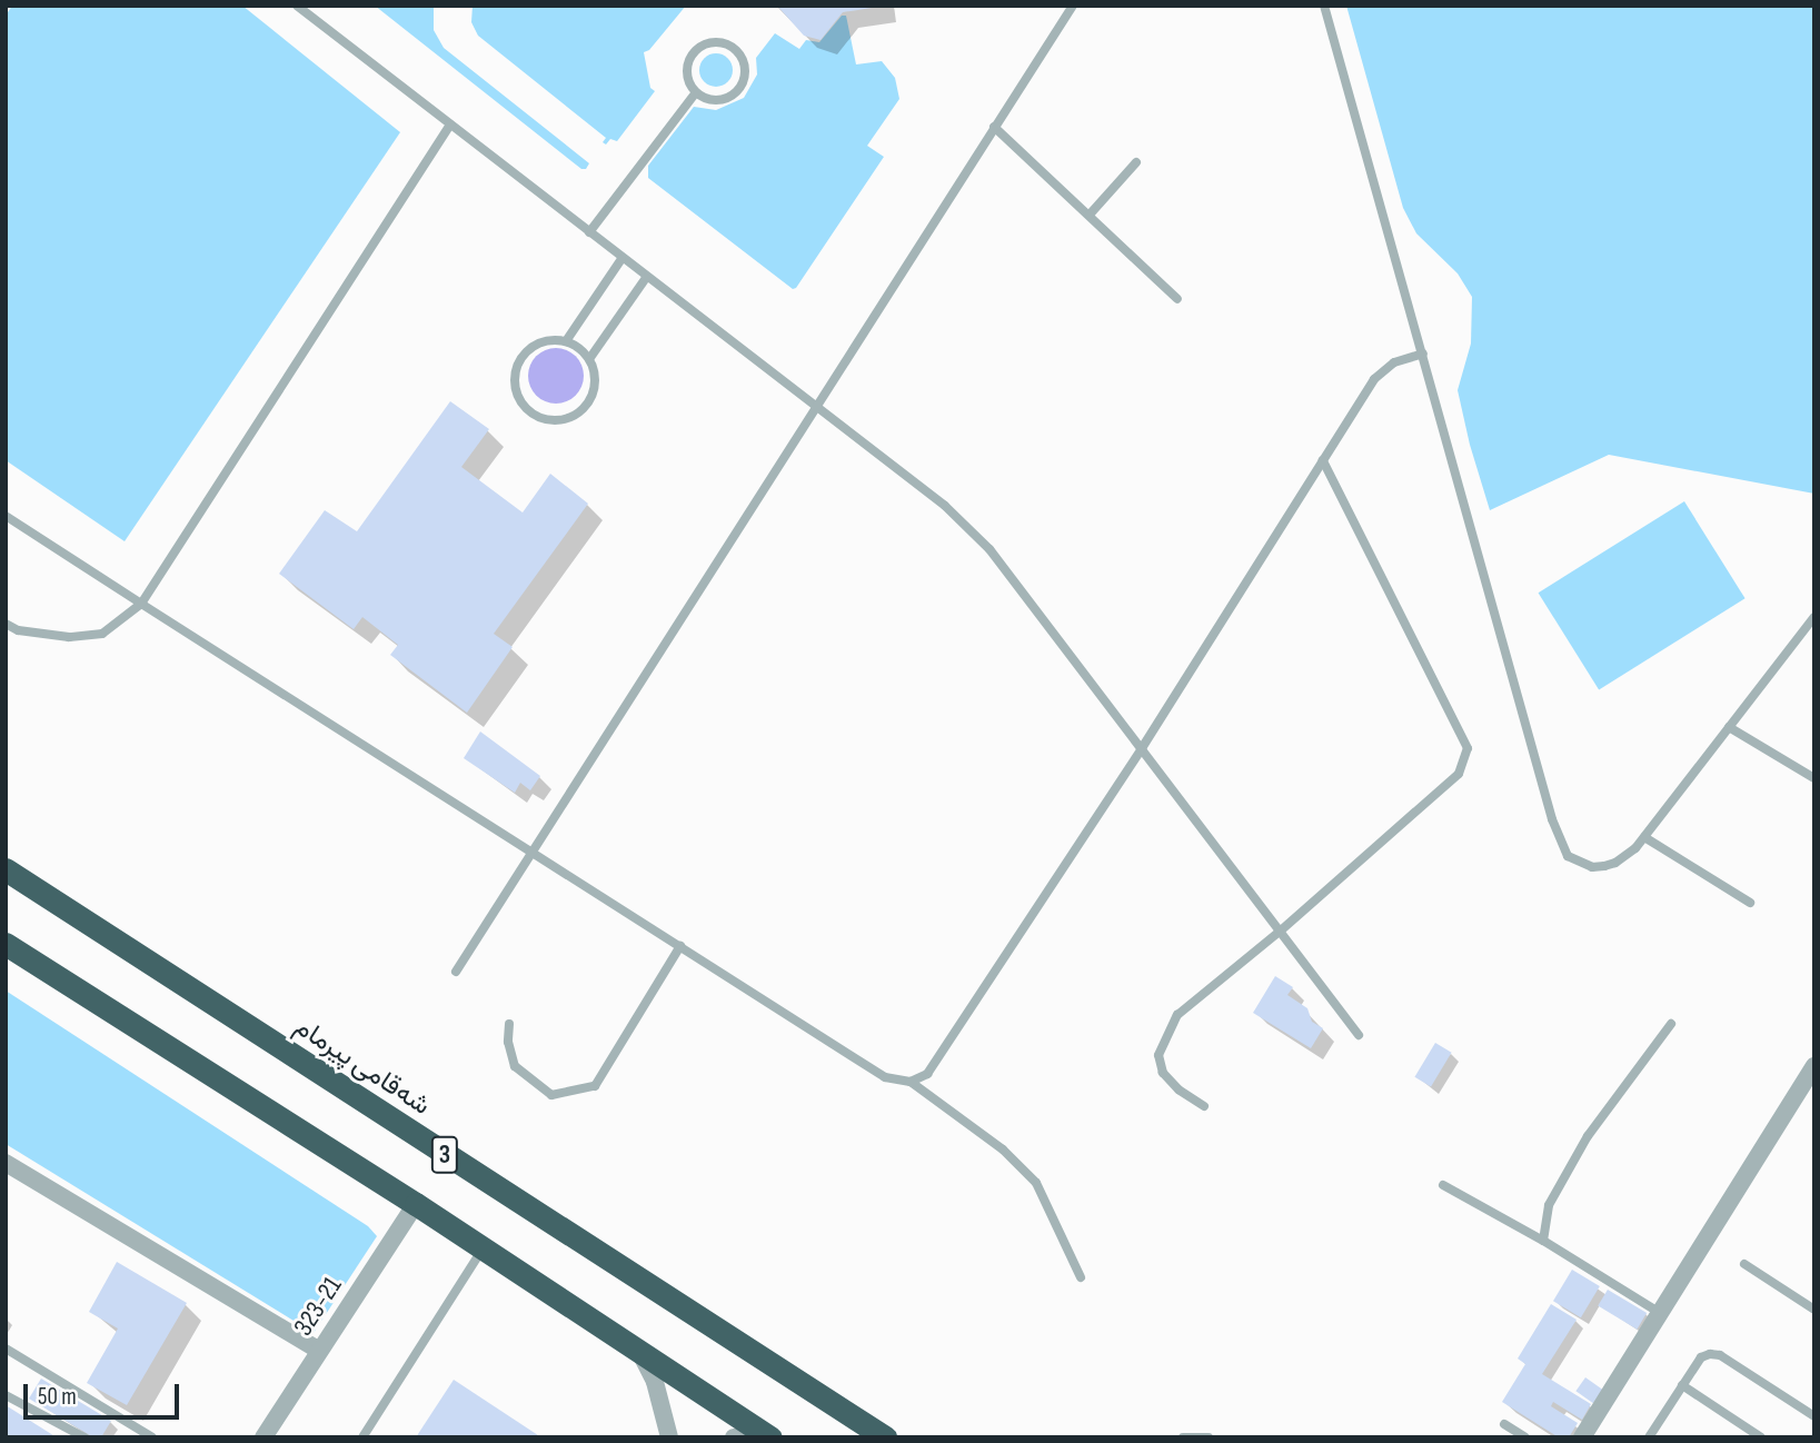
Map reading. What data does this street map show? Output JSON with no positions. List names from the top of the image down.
{
  "streets": {
    "highway": ["شەقامی پیرمام", "3"],
    "street": ["323-21"]
  },
  "crossings": [
    ["3", "323-21"]
  ],
  "scale_bar": "50 m"
}
